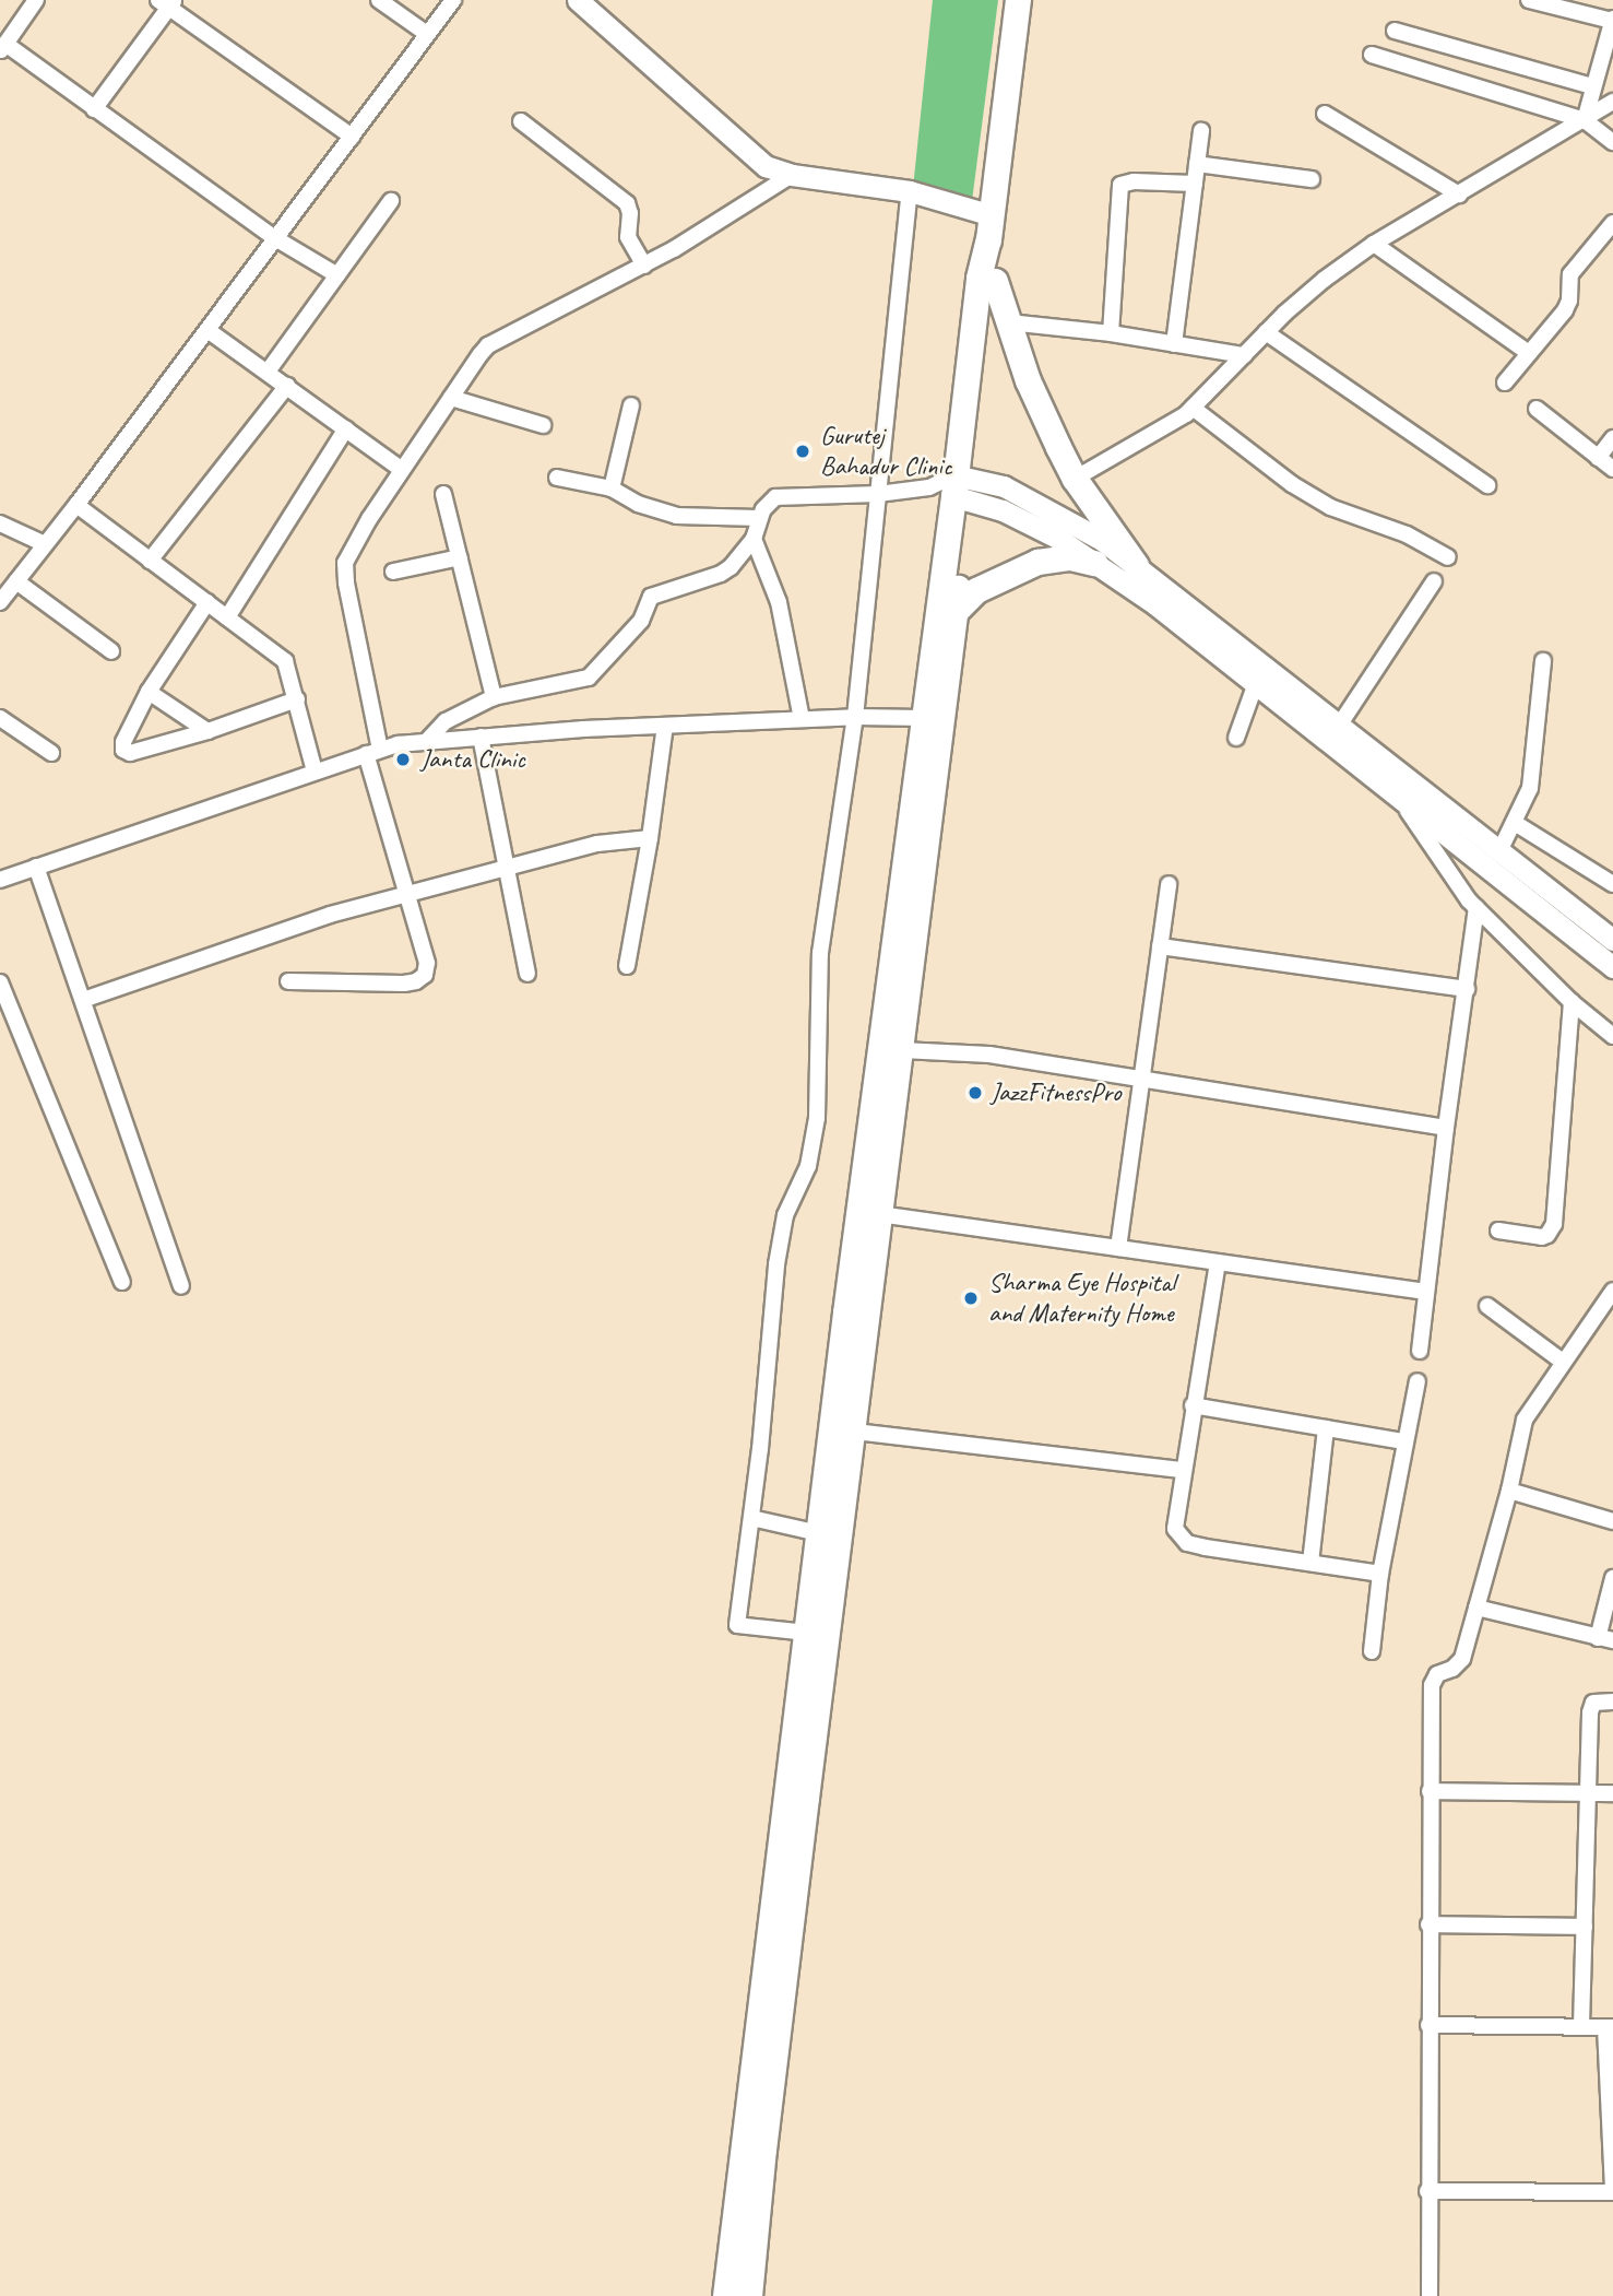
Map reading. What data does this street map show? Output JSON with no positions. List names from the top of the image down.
{
  "places": [
    "Gurutej Bahadur Clinic",
    "Janta Clinic",
    "JazzFitnessPro",
    "Sharma Eye Hospital and Maternity Home"
  ]
}
